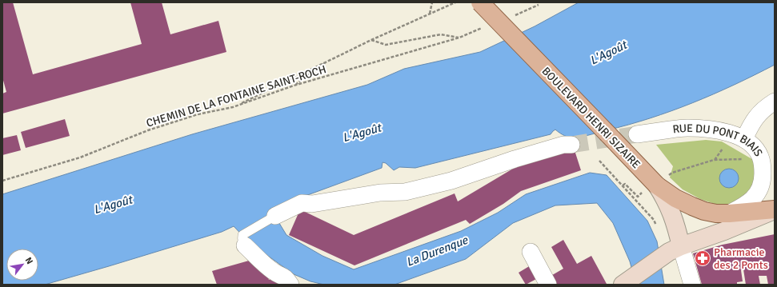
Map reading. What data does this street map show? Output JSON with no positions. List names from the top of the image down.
{
  "streets": {
    "main road": ["BOULEVARD HENRI SIZAIRE"],
    "street": ["RUE DU PONT BIAIS"],
    "path": ["CHEMIN DE LA FONTAINE SAINT-ROCH"]
  },
  "water": ["L'Agoût", "La Durenque"],
  "places": {
    "pharmacy": ["Pharmacie des 2 Ponts"]
  },
  "north": "top right"
}
